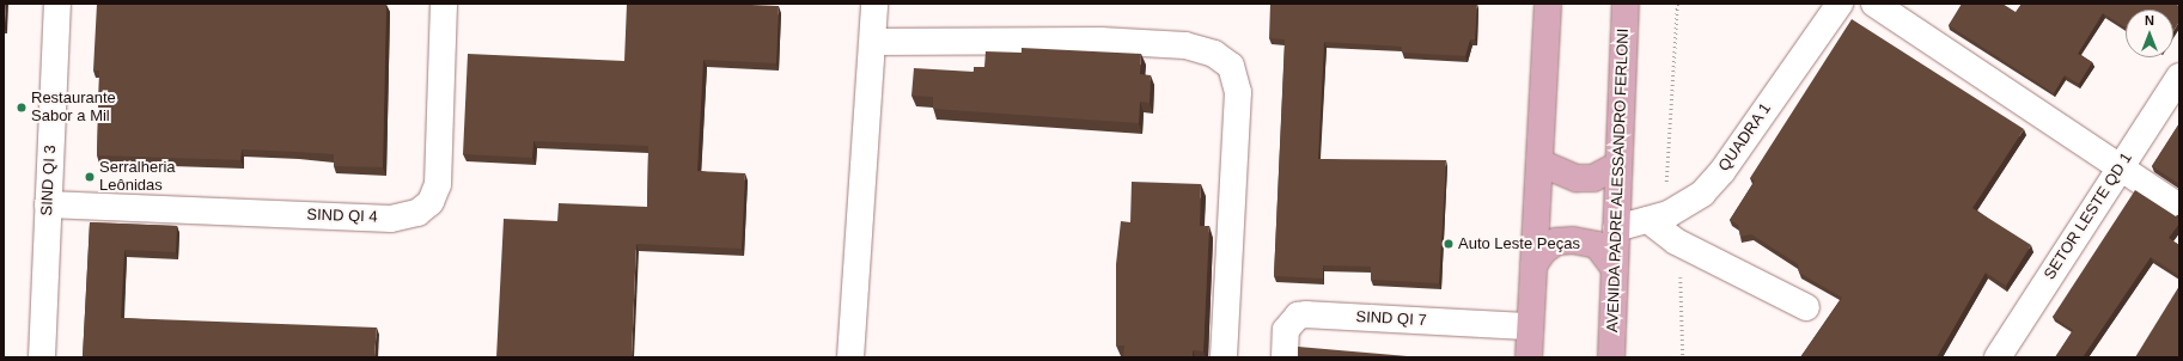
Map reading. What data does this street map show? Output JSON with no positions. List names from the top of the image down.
{
  "streets": {
    "main road": ["AVENIDA PADRE ALESSANDRO FERLONI"],
    "street": [
      "QUADRA 1",
      "SIND QI 3",
      "SIND QI 4",
      "SETOR LESTE QD 1",
      "SIND QI 7"
    ]
  },
  "crossings": [
    ["QUADRA 1", "AVENIDA PADRE ALESSANDRO FERLONI"],
    ["SIND QI 3", "SIND QI 4"]
  ],
  "places": ["Restaurante Sabor a Mil", "Serralheria Leônidas", "Auto Leste Peças"],
  "north": "top"
}
